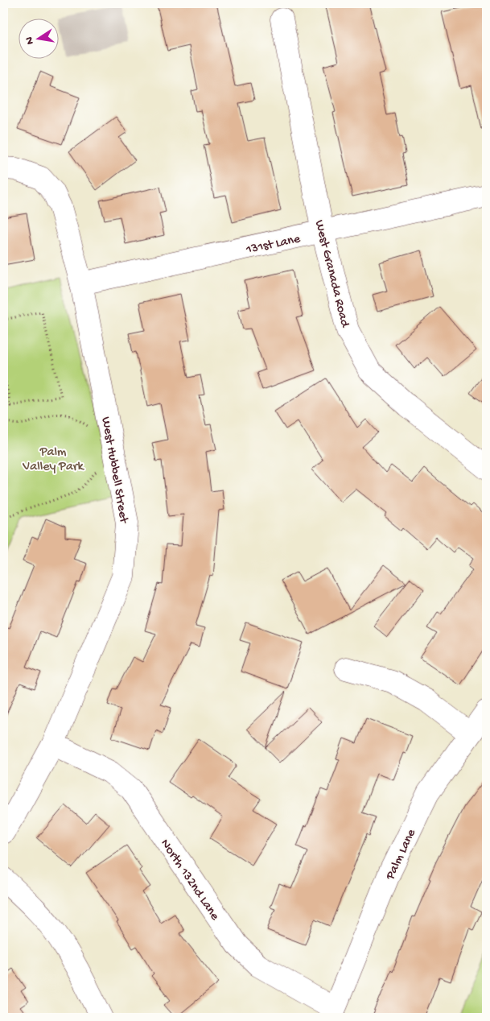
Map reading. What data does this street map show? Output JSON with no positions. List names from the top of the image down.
{
  "streets": {
    "street": [
      "131st Lane",
      "West Granada Road",
      "West Hubbell Street",
      "Palm Lane",
      "North 132nd Lane"
    ]
  },
  "crossings": [
    ["131st Lane", "West Granada Road"],
    ["131st Lane", "West Hubbell Street"],
    ["West Hubbell Street", "North 132nd Lane"],
    ["Palm Lane", "North 132nd Lane"]
  ],
  "parks": ["Palm Valley Park"],
  "north": "left"
}
